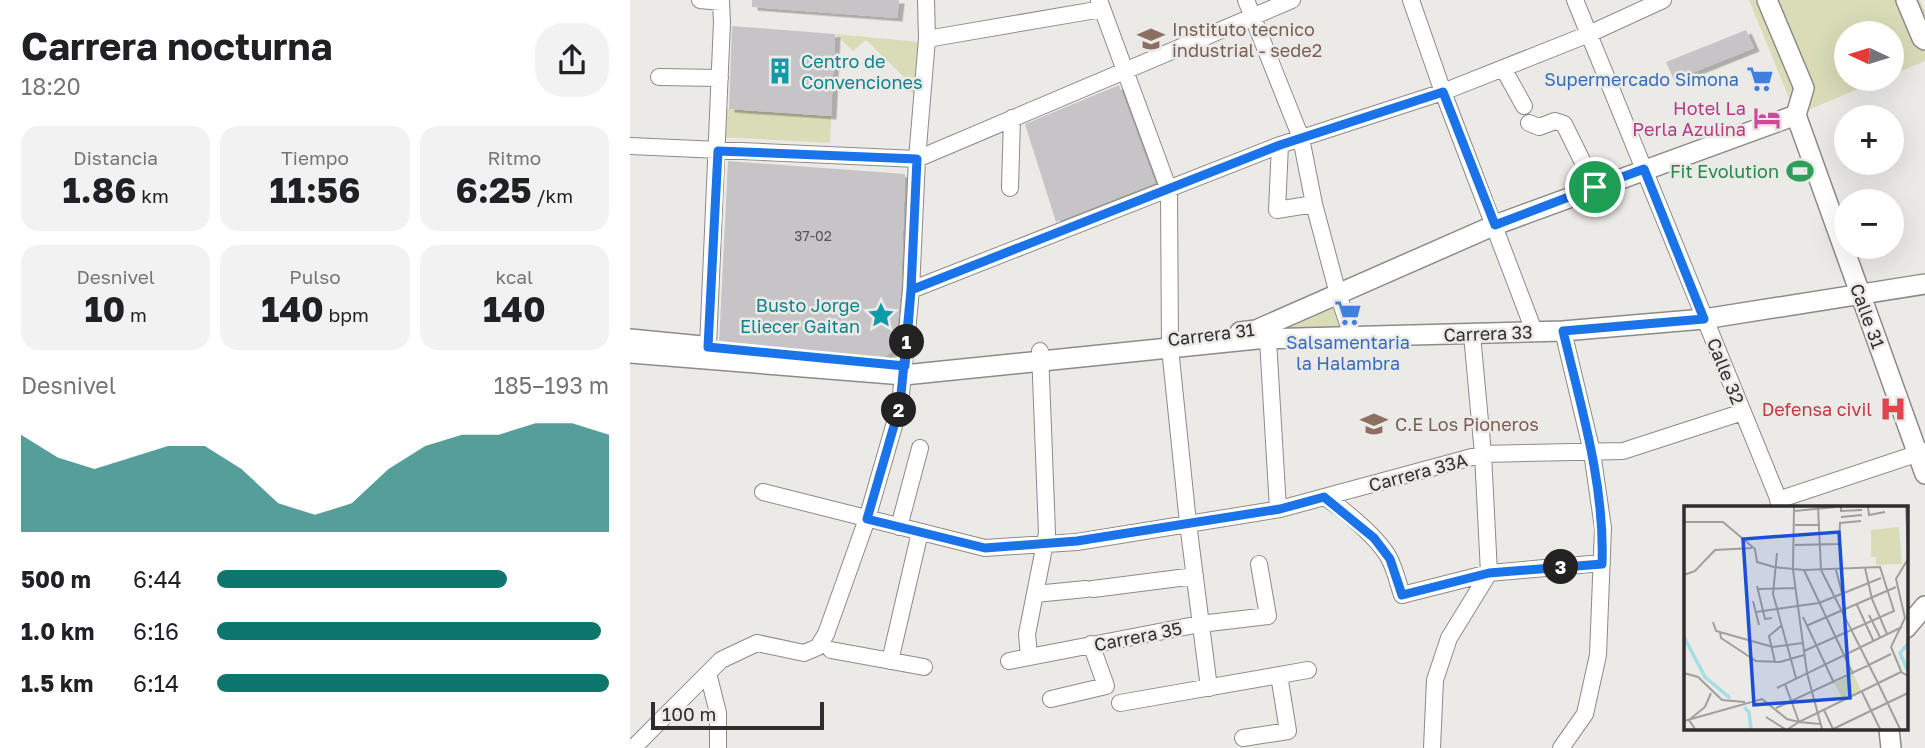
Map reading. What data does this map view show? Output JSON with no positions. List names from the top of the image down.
{
  "streets": {
    "main road": ["Calle 31", "Carrera 33", "Carrera 31"],
    "street": ["Calle 32", "Carrera 33A", "Carrera 35"]
  },
  "crossings": [
    ["Calle 31", "Carrera 33"],
    ["Calle 31", "Carrera 31"],
    ["Carrera 33", "Carrera 31"],
    ["Carrera 33", "Calle 32"],
    ["Carrera 31", "Calle 32"],
    ["Calle 32", "Carrera 33A"]
  ],
  "places": {
    "school or university": ["Instituto tecnico industrial - sede2", "C.E Los Pioneros"],
    "building": ["Centro de Convenciones"],
    "supermarket": ["Supermercado Simona", "Salsamentaria la Halambra"],
    "hotel": ["Hotel La Perla Azulina"],
    "sports": ["Fit Evolution"],
    "place": ["Busto Jorge Eliecer Gaitan"],
    "hospital": ["Defensa civil"]
  },
  "house_numbers": ["37-02"],
  "scale_bar": "100 m",
  "north": "left",
  "page": {
    "heading": ["Carrera nocturna", "18:20"],
    "map_buttons": ["+", "−"],
    "stats": [
      ["Distancia", "1.86 km"],
      ["Tiempo", "11:56"],
      ["Ritmo", "6:25 /km"],
      ["Desnivel", "10 m"],
      ["Pulso", "140 bpm"],
      ["kcal", "140"]
    ],
    "pins": ["1", "2", "3"],
    "chart": ["Desnivel", "185–193 m"],
    "list": [
      {
        "name": "500 m",
        "note": "6:44"
      },
      {
        "name": "1.0 km",
        "note": "6:16"
      },
      {
        "name": "1.5 km",
        "note": "6:14"
      }
    ],
    "scale": "100 m"
  }
}
